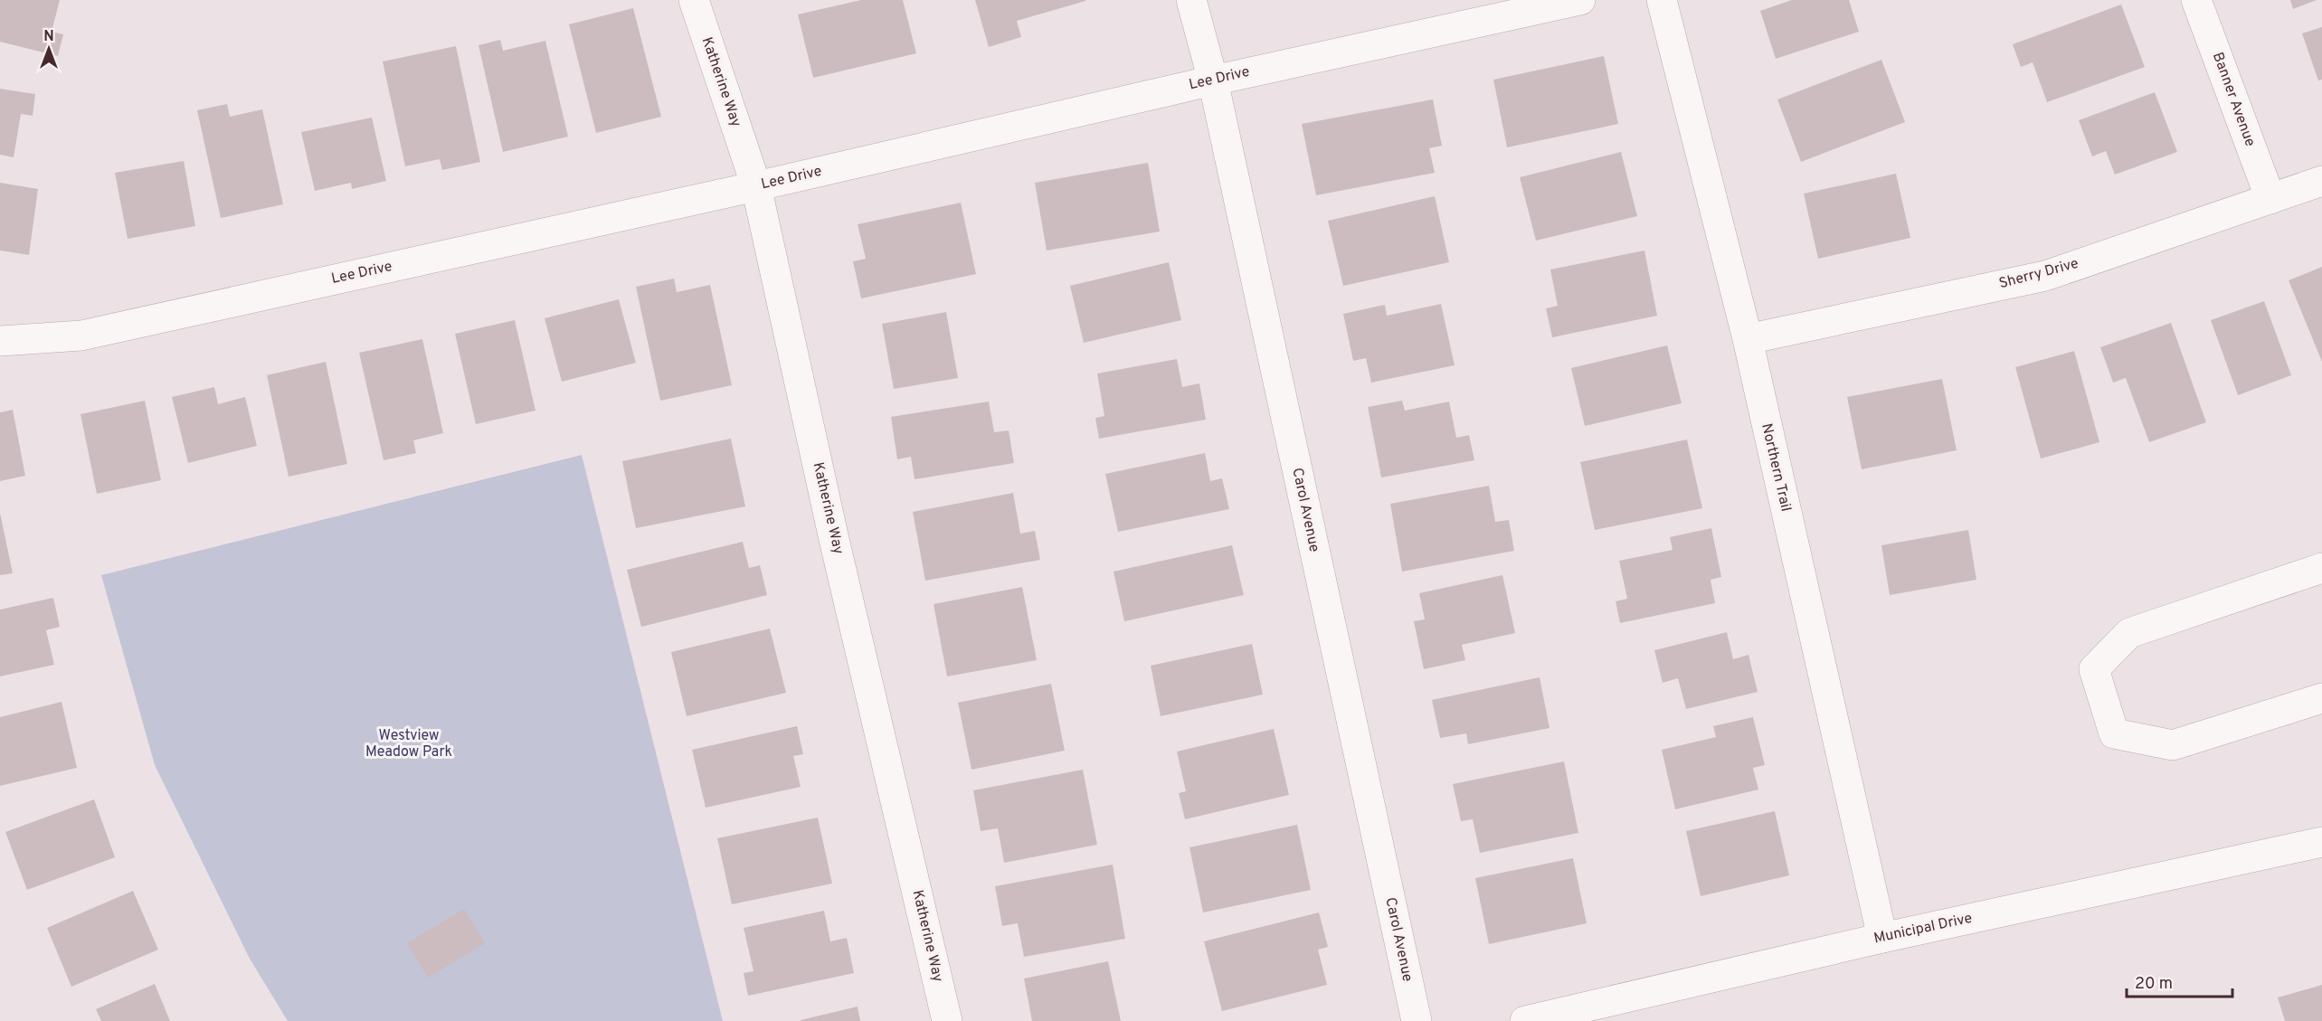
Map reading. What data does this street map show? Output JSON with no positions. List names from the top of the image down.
{
  "streets": {
    "street": [
      "Lee Drive",
      "Katherine Way",
      "Banner Avenue",
      "Sherry Drive",
      "Northern Trail",
      "Carol Avenue",
      "Municipal Drive"
    ]
  },
  "crossings": [
    ["Lee Drive", "Katherine Way"],
    ["Lee Drive", "Carol Avenue"],
    ["Banner Avenue", "Sherry Drive"],
    ["Sherry Drive", "Northern Trail"],
    ["Northern Trail", "Municipal Drive"]
  ],
  "parks": ["Westview Meadow Park"],
  "scale_bar": "20 m",
  "north": "top"
}
